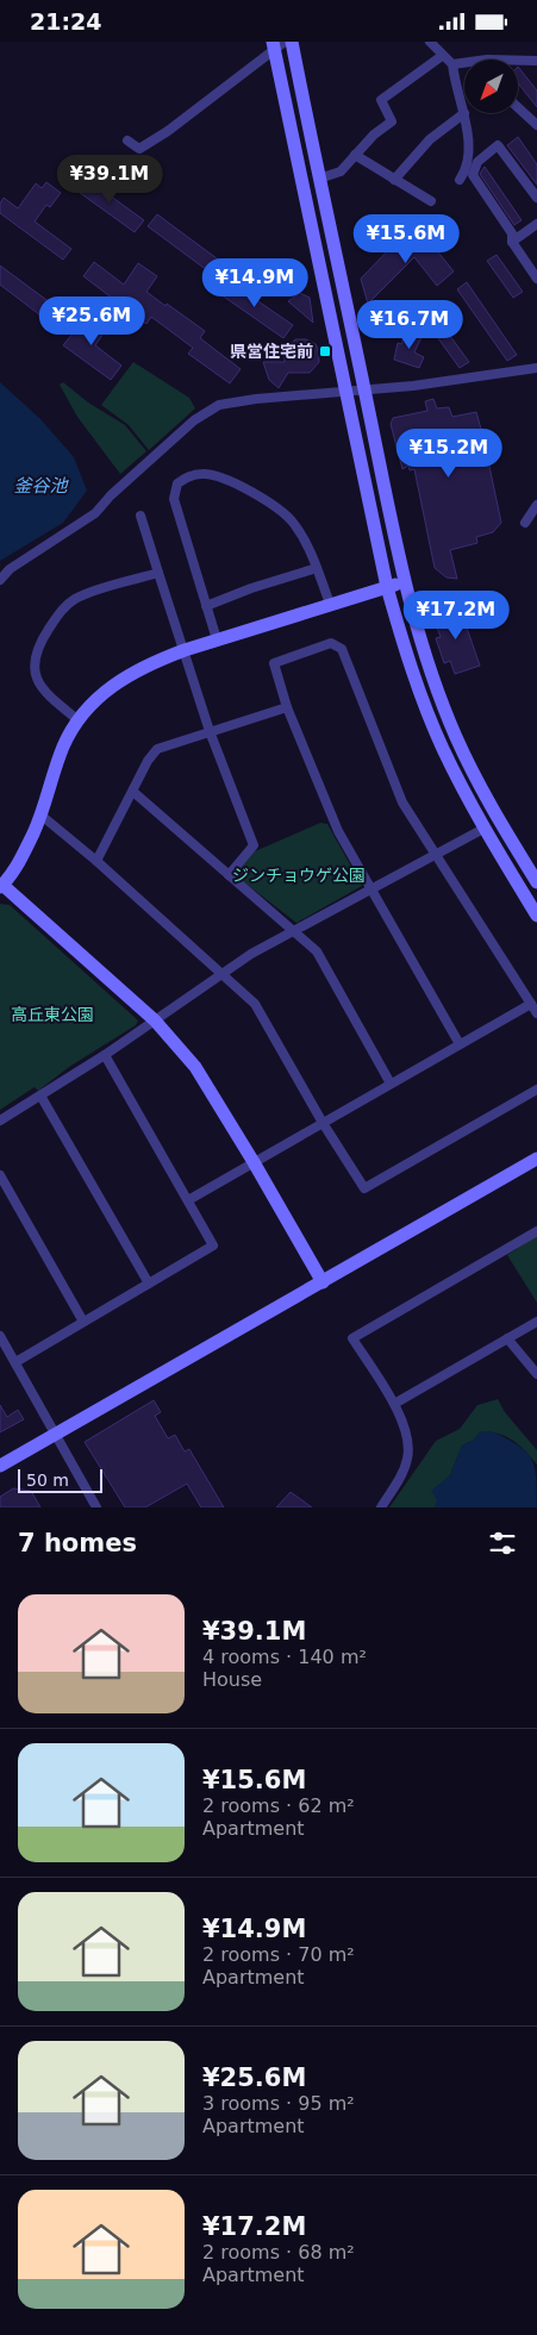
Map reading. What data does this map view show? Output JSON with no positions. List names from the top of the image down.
{
  "water": ["釜谷池"],
  "parks": ["ジンチョウゲ公園", "高丘東公園"],
  "places": {
    "transit": ["県営住宅前"]
  },
  "scale_bar": "50 m",
  "north": "bottom left",
  "page": {
    "status": "21:24",
    "price": [
      "¥39.1M",
      "¥15.6M",
      "¥14.9M",
      "¥25.6M",
      "¥16.7M",
      "¥15.2M",
      "¥17.2M"
    ],
    "scale": "50 m",
    "heading": "7 homes",
    "list": [
      {
        "name": "¥39.1M",
        "note": "4 rooms · 140 m² · House"
      },
      {
        "name": "¥15.6M",
        "note": "2 rooms · 62 m² · Apartment"
      },
      {
        "name": "¥14.9M",
        "note": "2 rooms · 70 m² · Apartment"
      },
      {
        "name": "¥25.6M",
        "note": "3 rooms · 95 m² · Apartment"
      },
      {
        "name": "¥17.2M",
        "note": "2 rooms · 68 m² · Apartment"
      }
    ]
  }
}
